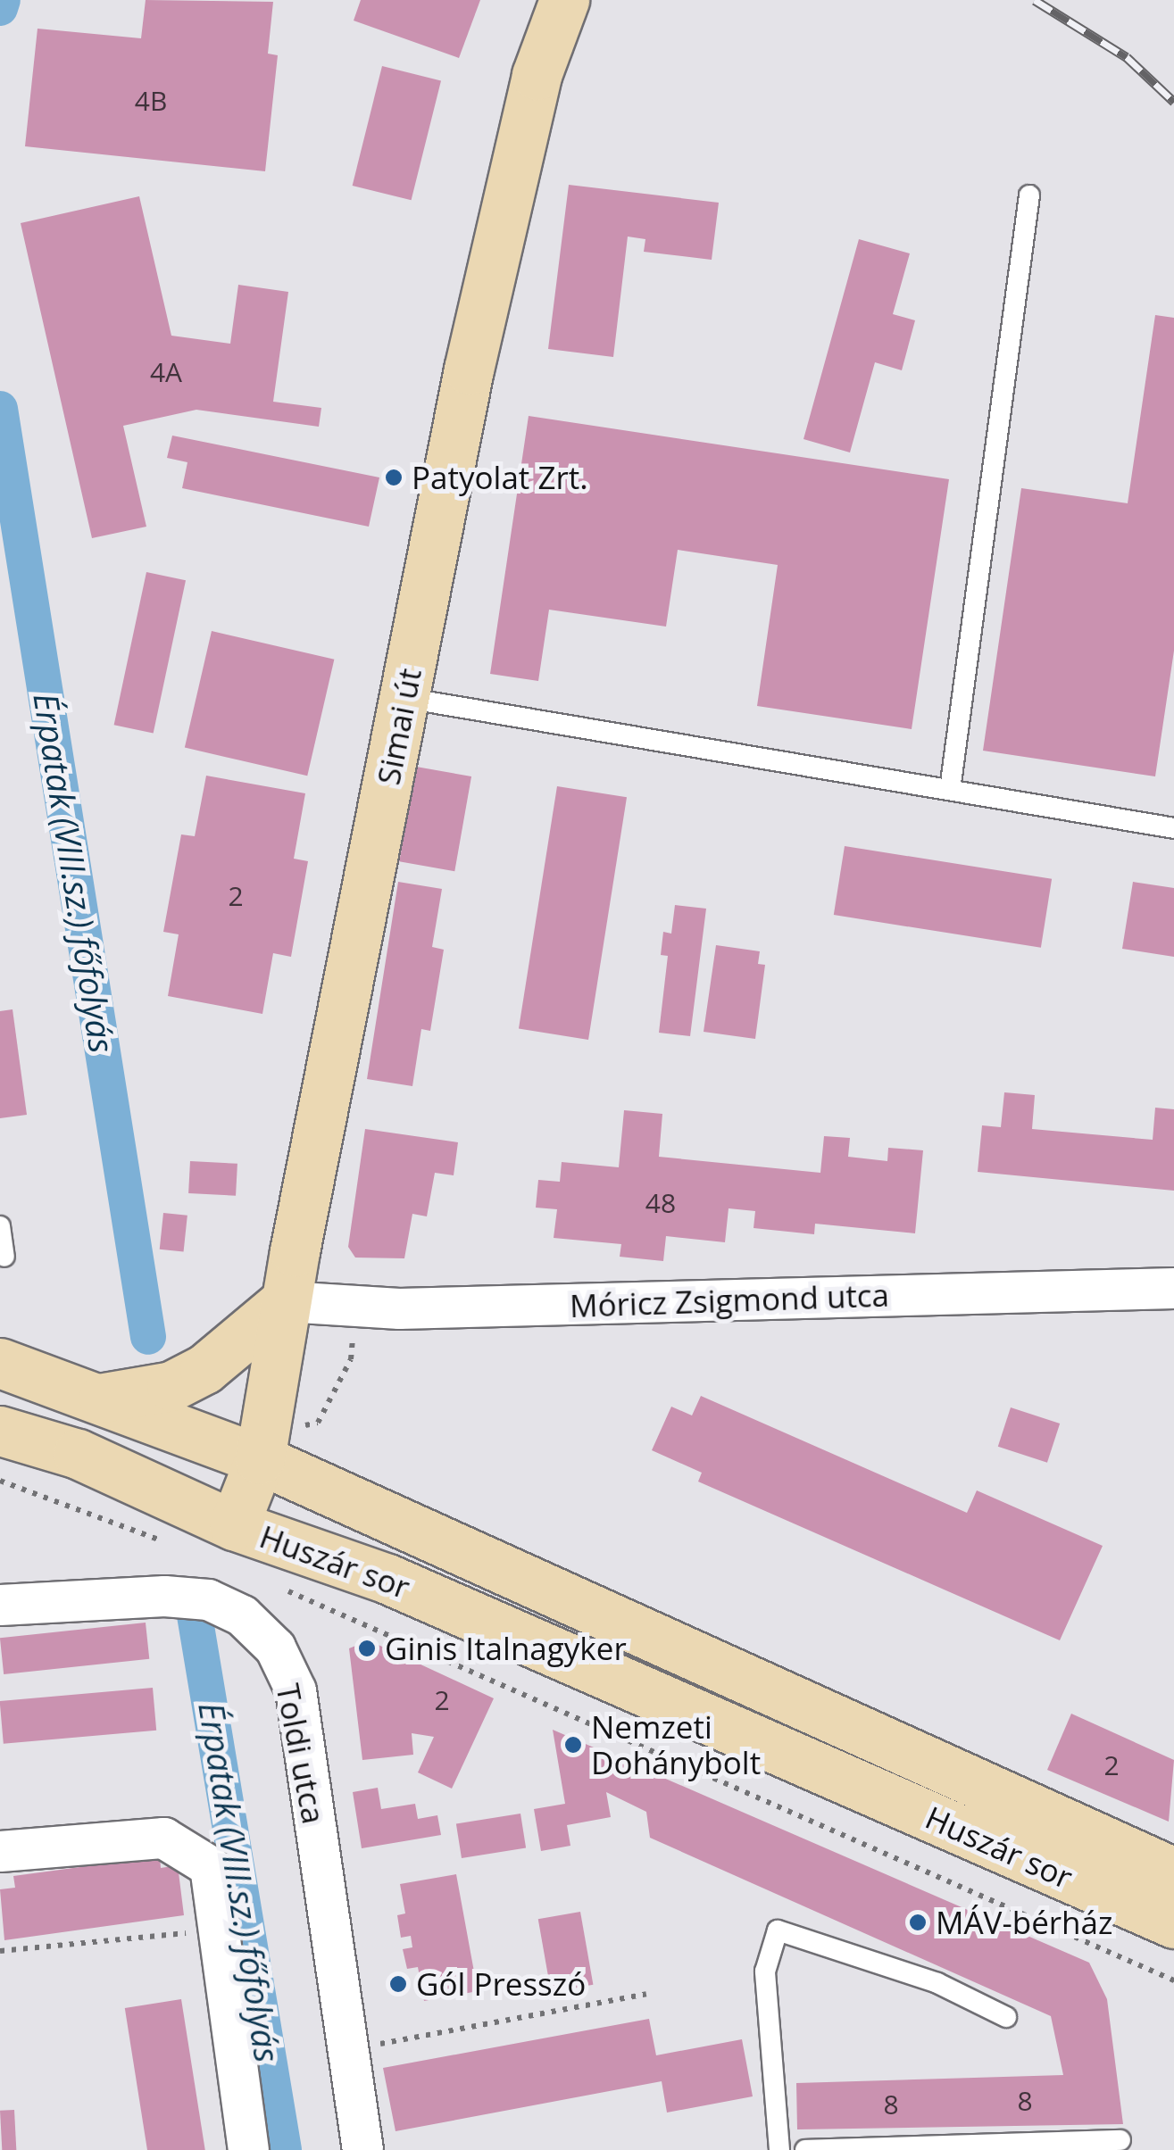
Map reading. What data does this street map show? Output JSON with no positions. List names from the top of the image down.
{
  "streets": {
    "main road": ["Simai út", "Huszár sor"],
    "street": ["Móricz Zsigmond utca", "Toldi utca"]
  },
  "crossings": [
    ["Simai út", "Móricz Zsigmond utca"],
    ["Simai út", "Huszár sor"]
  ],
  "water": ["Érpatak (VIII.sz.) főfolyás"],
  "places": [
    "Patyolat Zrt.",
    "Ginis Italnagyker",
    "Nemzeti Dohánybolt",
    "MÁV-bérház",
    "Gól Presszó"
  ],
  "house_numbers": [
    "4B",
    "4A",
    "2",
    "48",
    "2",
    "2",
    "8",
    "8"
  ]
}
